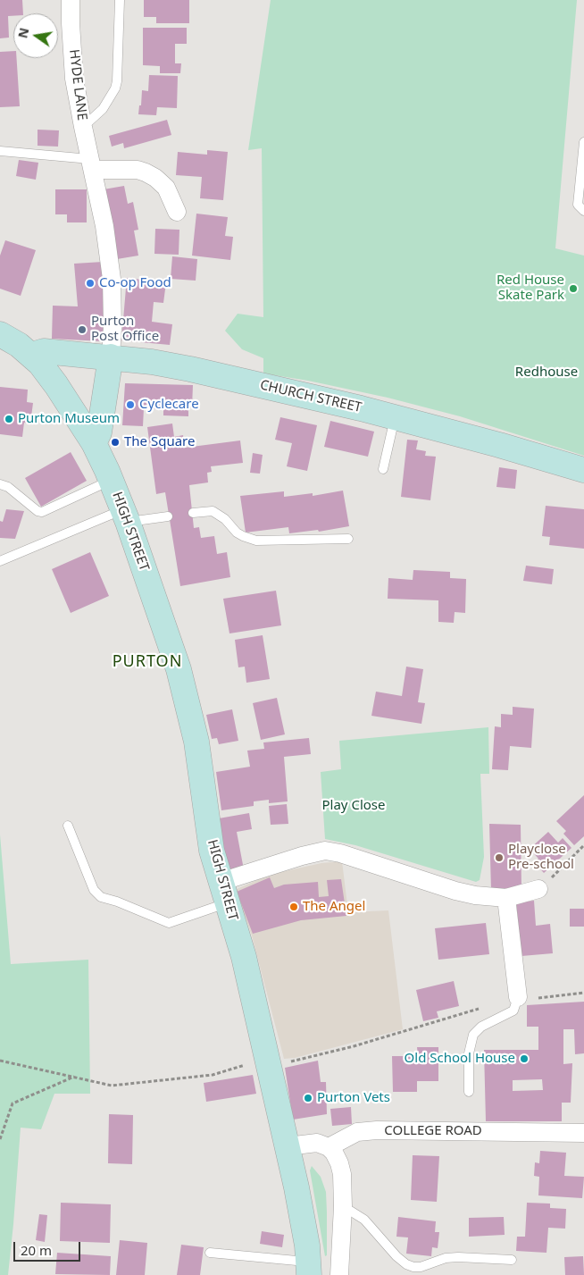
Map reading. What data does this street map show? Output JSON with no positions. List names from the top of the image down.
{
  "streets": {
    "street": [
      "HYDE LANE",
      "CHURCH STREET",
      "HIGH STREET",
      "COLLEGE ROAD"
    ]
  },
  "crossings": [
    ["HYDE LANE", "CHURCH STREET"],
    ["CHURCH STREET", "HIGH STREET"]
  ],
  "districts": ["PURTON"],
  "parks": ["Redhouse", "Play Close"],
  "places": [
    "Co-op Food",
    "Red House Skate Park",
    "Purton Post Office",
    "Cyclecare",
    "Purton Museum",
    "The Square",
    "Playclose Pre-school",
    "The Angel",
    "Old School House",
    "Purton Vets"
  ],
  "scale_bar": "20 m",
  "north": "left"
}
